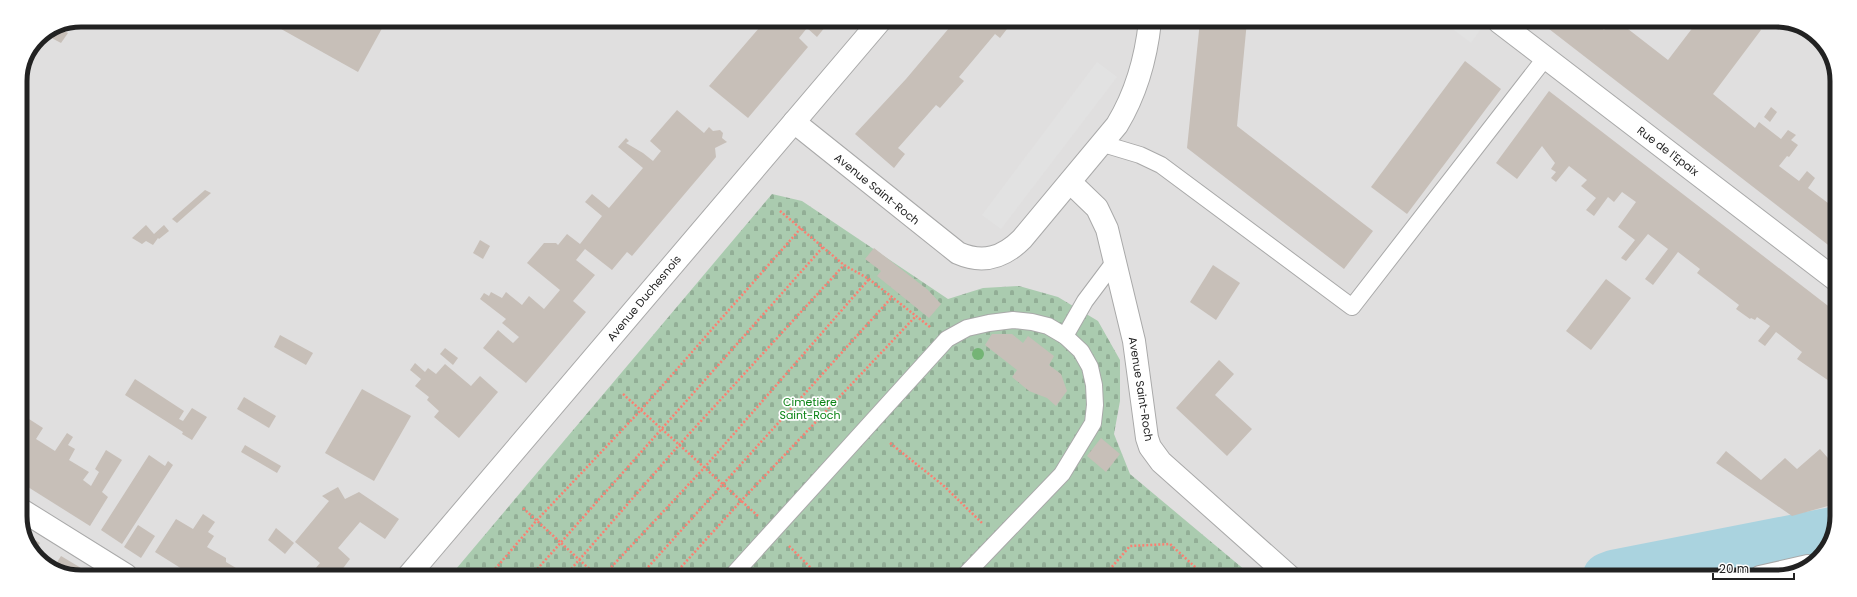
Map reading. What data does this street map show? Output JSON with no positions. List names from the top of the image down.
{
  "streets": {
    "street": ["Rue de l'Epaix", "Avenue Saint-Roch", "Avenue Duchesnois"]
  },
  "crossings": [
    ["Avenue Saint-Roch", "Avenue Duchesnois"]
  ],
  "parks": ["Cimetière Saint-Roch"],
  "scale_bar": "20 m"
}
